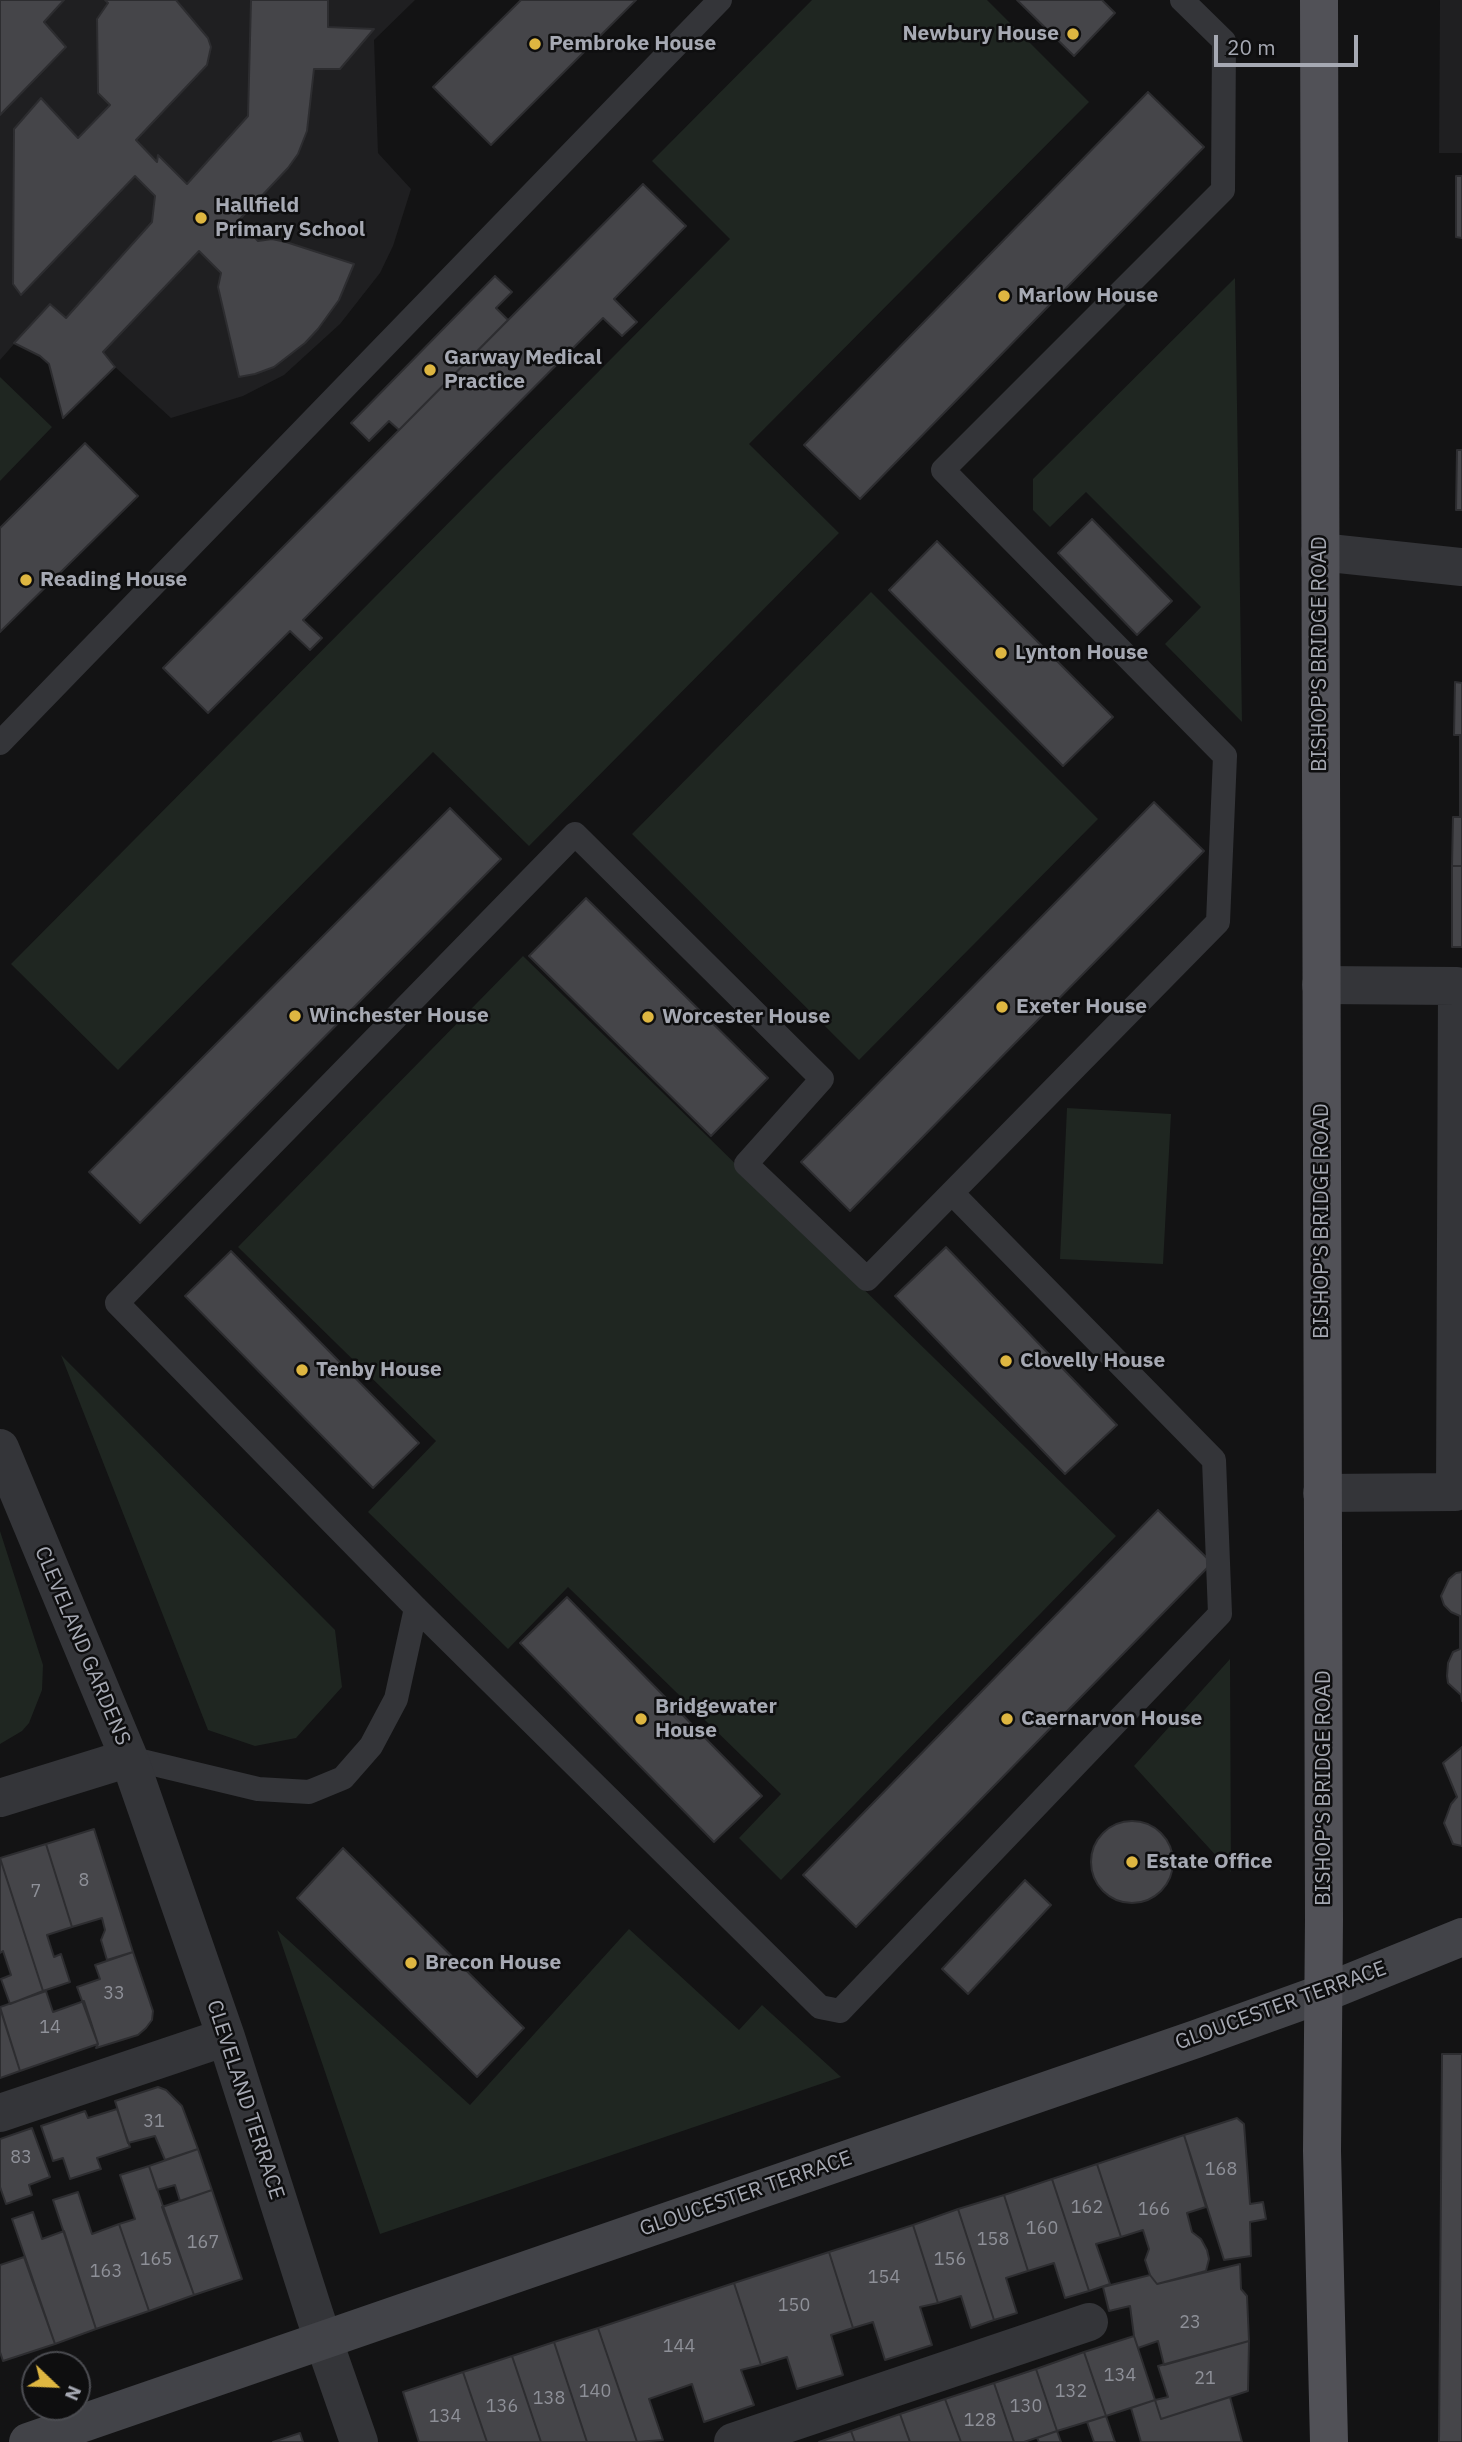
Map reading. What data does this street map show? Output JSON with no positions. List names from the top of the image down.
{
  "streets": {
    "main road": ["BISHOP'S BRIDGE ROAD"],
    "street": ["CLEVELAND GARDENS", "GLOUCESTER TERRACE", "CLEVELAND TERRACE"]
  },
  "crossings": [
    ["BISHOP'S BRIDGE ROAD", "GLOUCESTER TERRACE"],
    ["CLEVELAND GARDENS", "CLEVELAND TERRACE"],
    ["GLOUCESTER TERRACE", "CLEVELAND TERRACE"]
  ],
  "places": [
    "Newbury House",
    "Pembroke House",
    "Hallfield Primary School",
    "Marlow House",
    "Garway Medical Practice",
    "Reading House",
    "Lynton House",
    "Exeter House",
    "Winchester House",
    "Worcester House",
    "Clovelly House",
    "Tenby House",
    "Bridgewater House",
    "Caernarvon House",
    "Estate Office",
    "Brecon House"
  ],
  "house_numbers": [
    "8",
    "7",
    "33",
    "14",
    "31",
    "83",
    "168",
    "162",
    "166",
    "160",
    "158",
    "167",
    "165",
    "156",
    "163",
    "154",
    "150",
    "23",
    "144",
    "134",
    "21",
    "140",
    "132",
    "138",
    "136",
    "130",
    "134",
    "128"
  ],
  "scale_bar": "20 m",
  "north": "bottom right"
}
